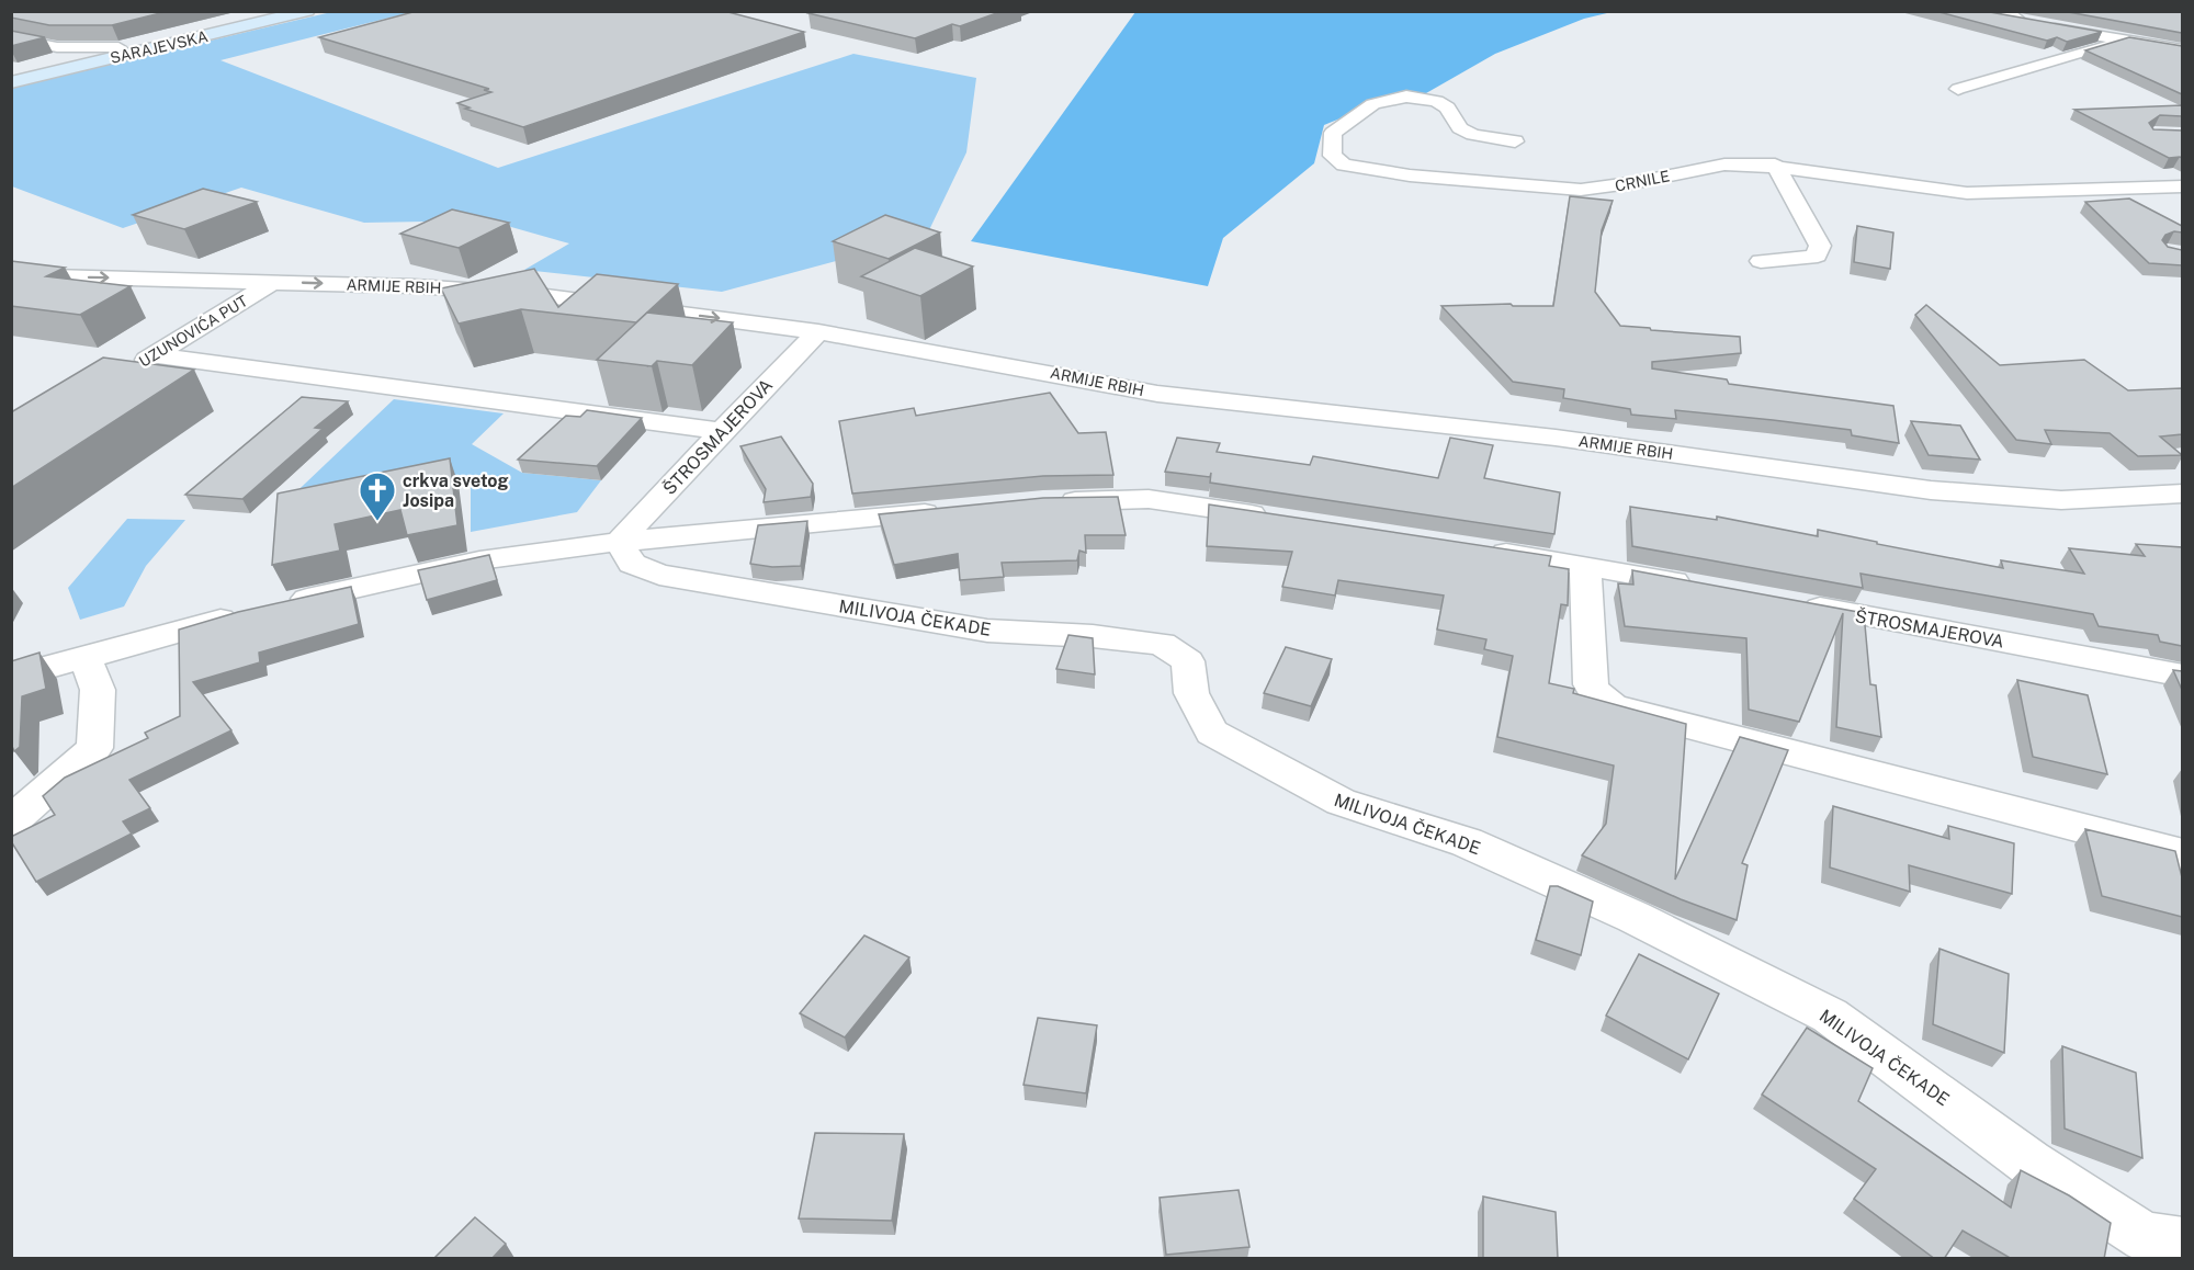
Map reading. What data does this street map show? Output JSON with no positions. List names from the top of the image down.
{
  "streets": {
    "main road": ["SARAJEVSKA"],
    "street": [
      "CRNILE",
      "ARMIJE RBIH",
      "UZUNOVIĆA PUT",
      "ŠTROSMAJEROVA",
      "MILIVOJA ČEKADE"
    ]
  },
  "crossings": [
    ["ARMIJE RBIH", "UZUNOVIĆA PUT"],
    ["ARMIJE RBIH", "ŠTROSMAJEROVA"],
    ["UZUNOVIĆA PUT", "ŠTROSMAJEROVA"],
    ["ŠTROSMAJEROVA", "MILIVOJA ČEKADE"]
  ],
  "places": {
    "church": ["crkva svetog Josipa"]
  }
}
